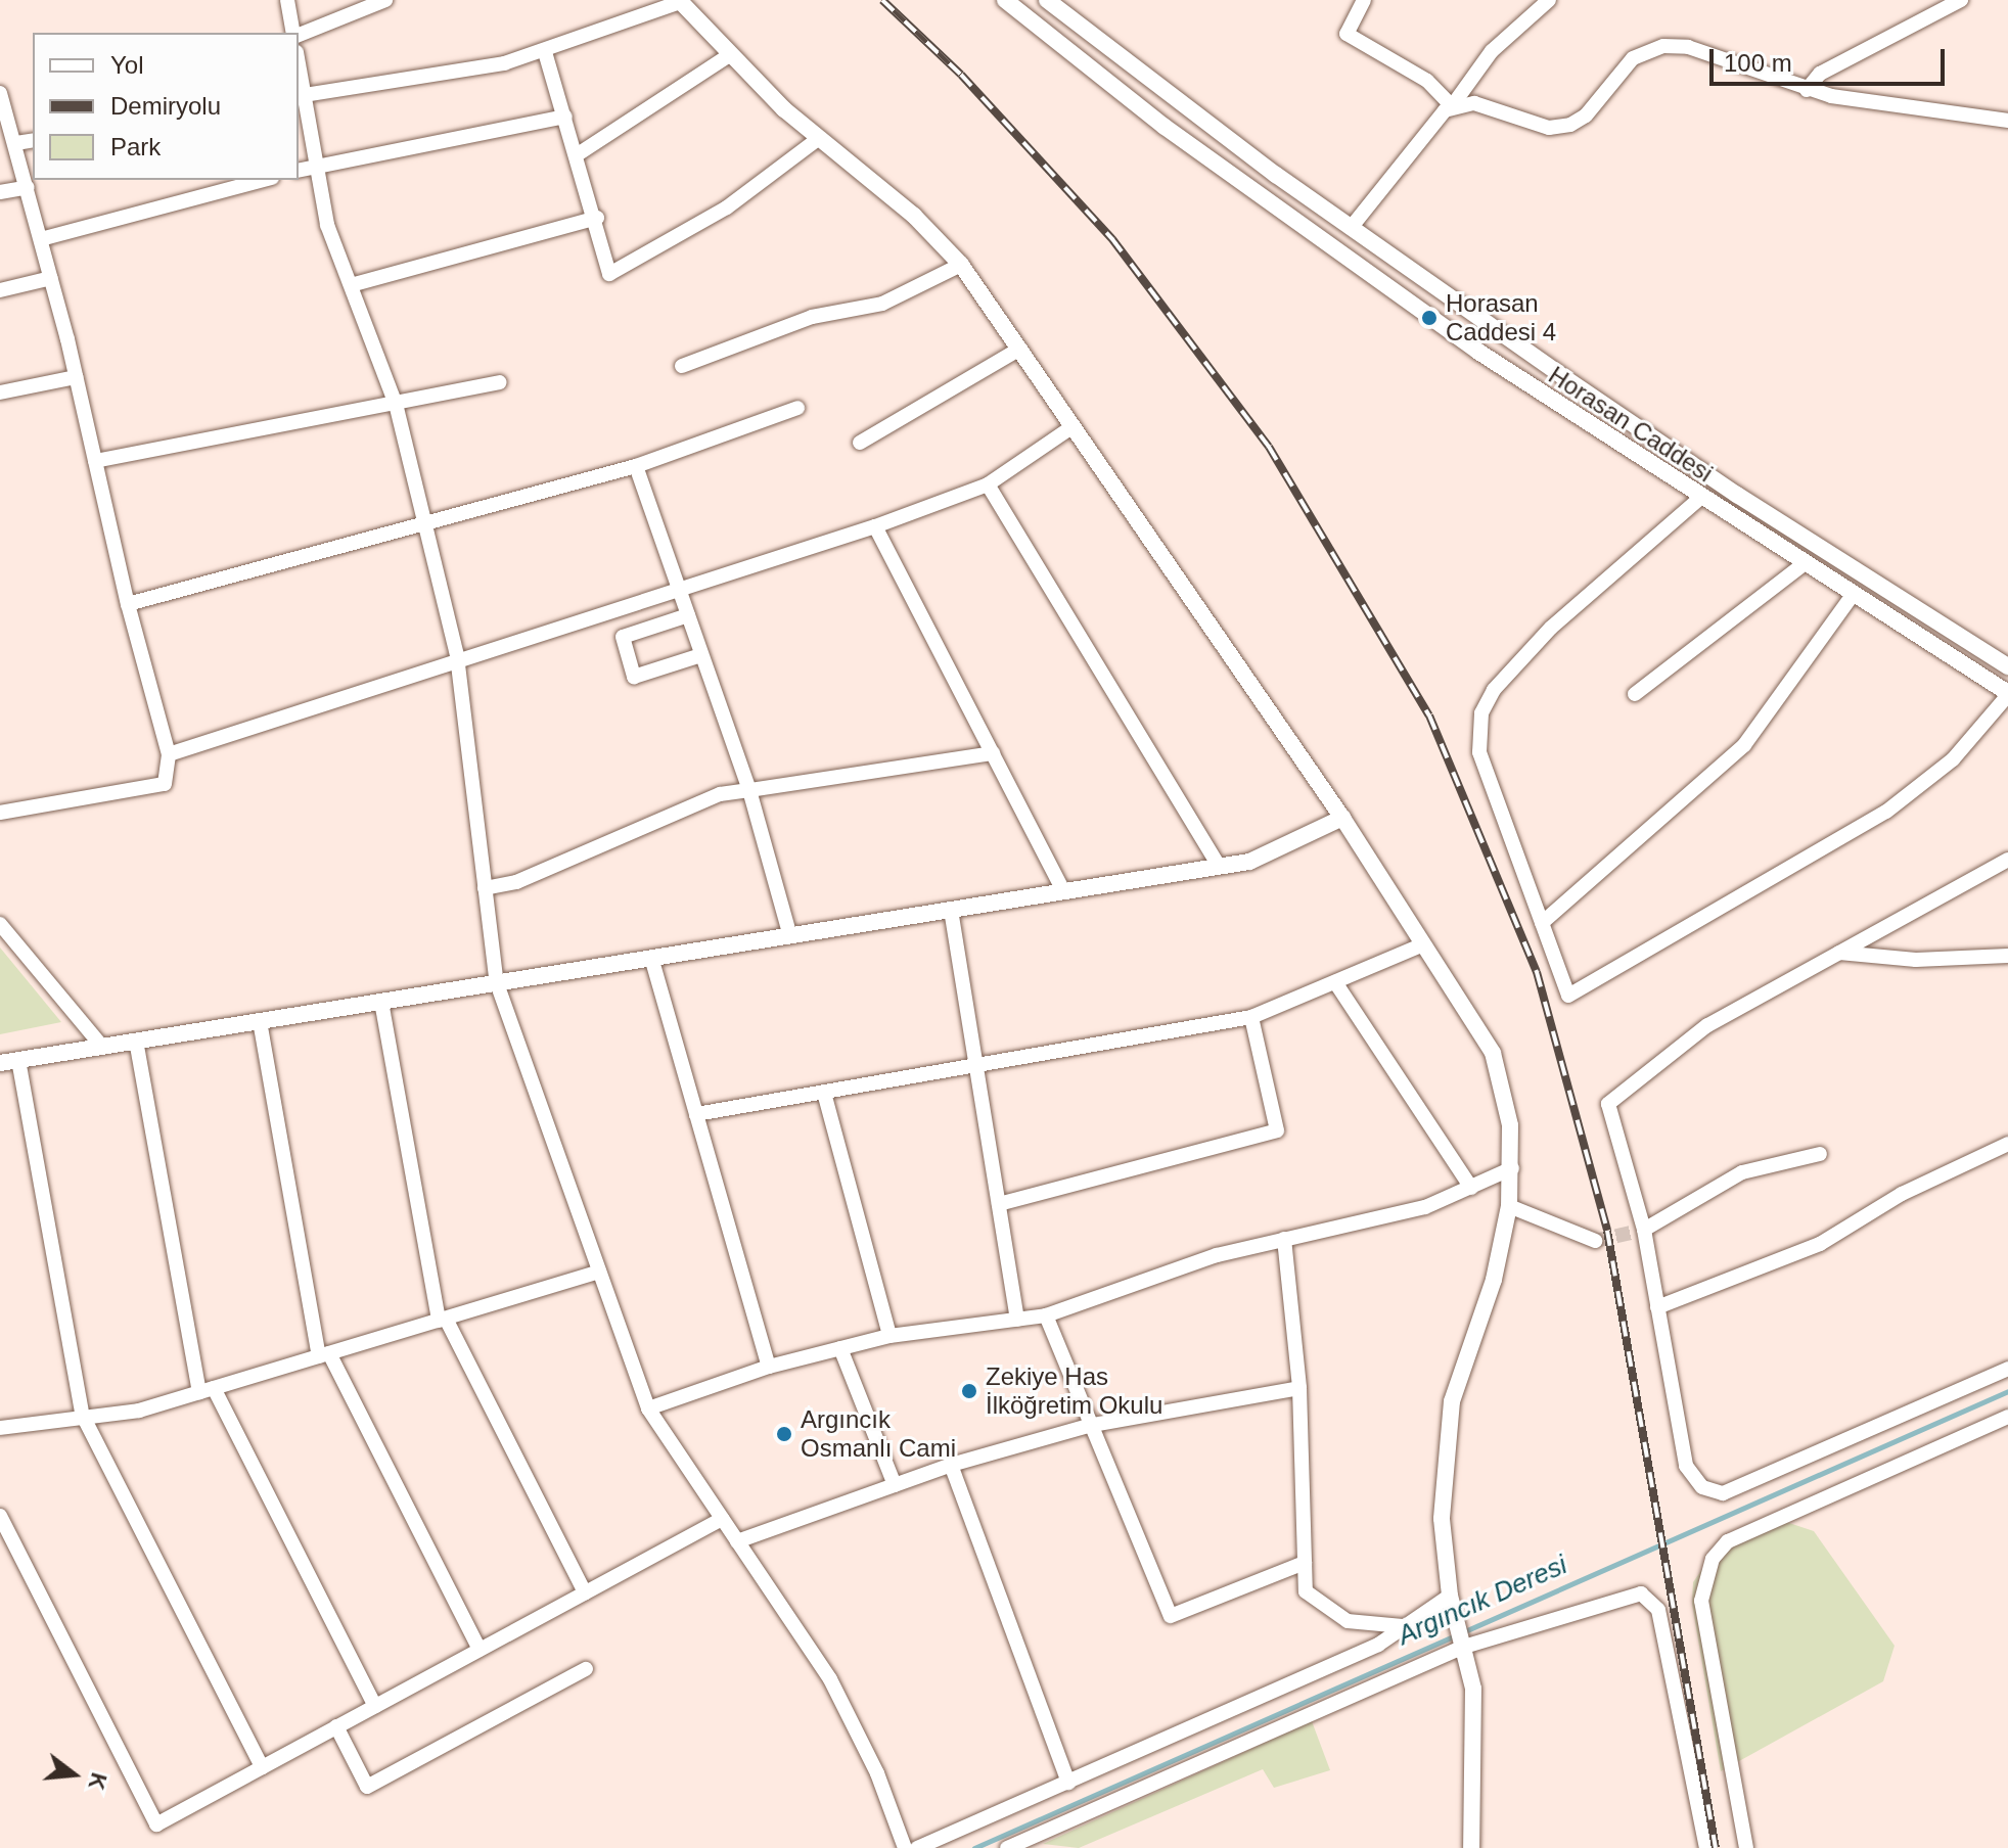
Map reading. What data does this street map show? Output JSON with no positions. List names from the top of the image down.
{
  "streets": {
    "street": ["Horasan Caddesi"]
  },
  "water": ["Argıncık Deresi"],
  "places": ["Horasan Caddesi 4", "Zekiye Has İlköğretim Okulu", "Argıncık Osmanlı Cami"],
  "legend": ["Yol", "Demiryolu", "Park"],
  "scale_bar": "100 m",
  "north": "right"
}
